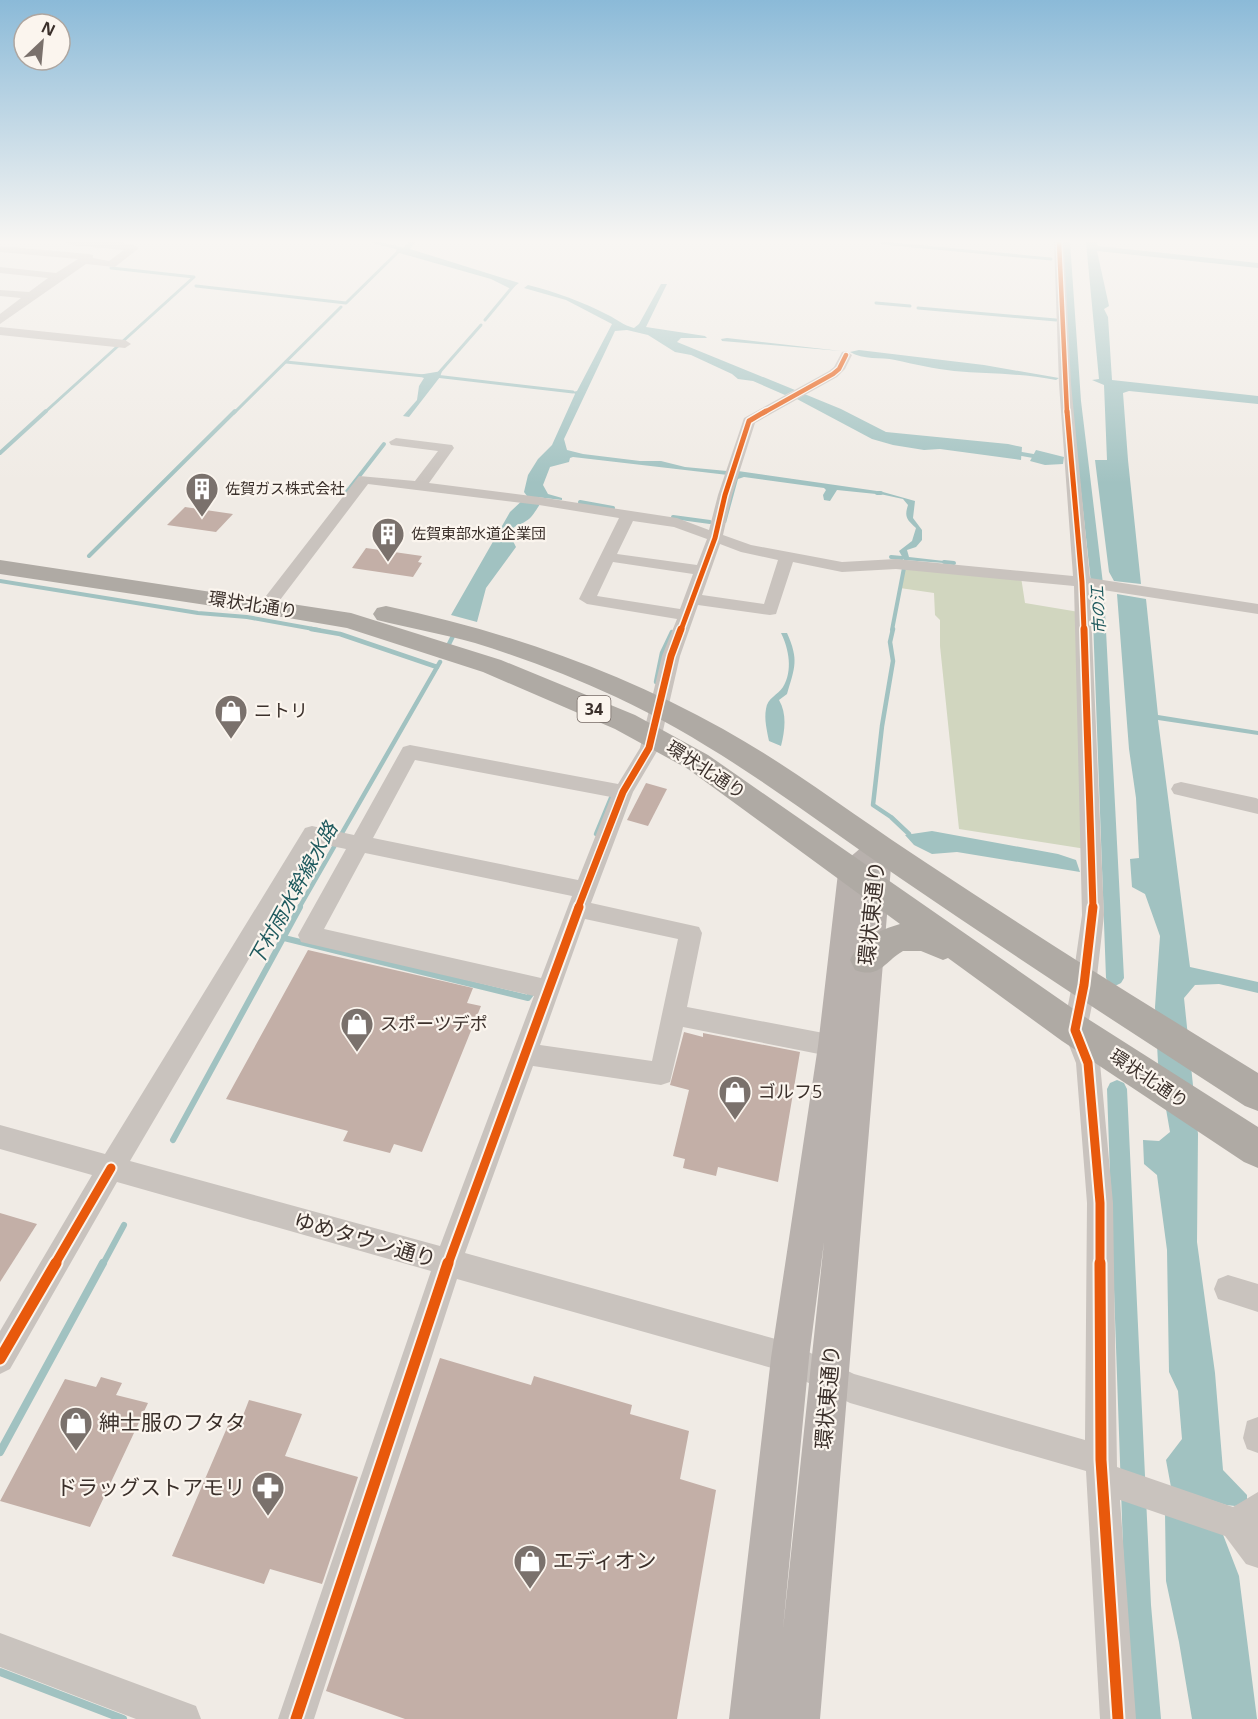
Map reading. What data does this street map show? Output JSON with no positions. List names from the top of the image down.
{
  "streets": {
    "highway": ["環状北通り", "34"],
    "main road": ["環状東通り"],
    "street": ["ゆめタウン通り"]
  },
  "crossings": [
    ["環状北通り", "環状東通り"],
    ["環状東通り", "ゆめタウン通り"]
  ],
  "water": ["市の江", "下村雨水幹線水路"],
  "places": {
    "building": ["佐賀ガス株式会社", "佐賀東部水道企業団"],
    "shop": [
      "ニトリ",
      "スポーツデポ",
      "ゴルフ5",
      "紳士服のフタタ",
      "エディオン"
    ],
    "pharmacy": ["ドラッグストアモリ"]
  },
  "north": "top right"
}
